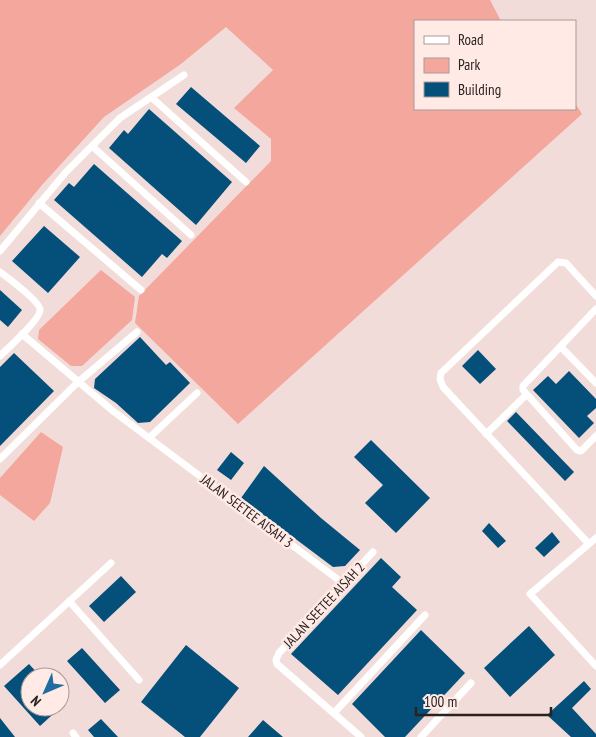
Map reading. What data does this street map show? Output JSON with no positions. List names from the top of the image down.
{
  "streets": {
    "street": ["JALAN SEETEE AISAH 3", "JALAN SEETEE AISAH 2"]
  },
  "crossings": [
    ["JALAN SEETEE AISAH 3", "JALAN SEETEE AISAH 2"]
  ],
  "legend": ["Road", "Park", "Building"],
  "scale_bar": "100 m",
  "north": "bottom left"
}
